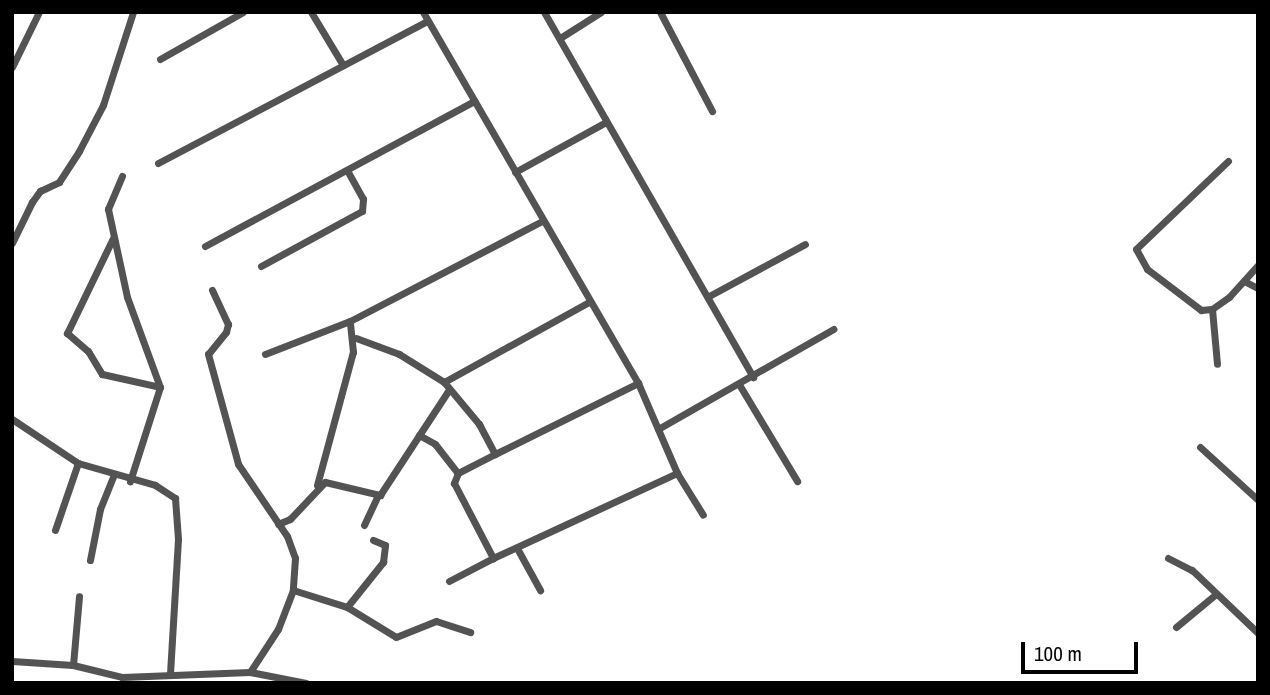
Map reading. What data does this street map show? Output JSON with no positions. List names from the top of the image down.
{
  "scale_bar": "100 m"
}
